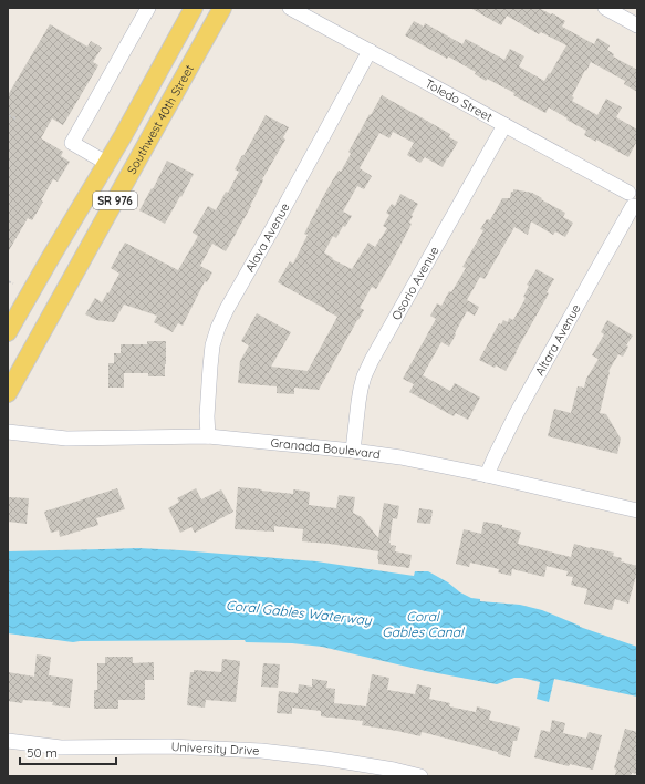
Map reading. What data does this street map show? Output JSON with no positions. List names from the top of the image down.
{
  "streets": {
    "main road": ["Southwest 40th Street", "SR 976"],
    "street": [
      "Toledo Street",
      "Alava Avenue",
      "Osorio Avenue",
      "Altara Avenue",
      "Granada Boulevard",
      "University Drive"
    ]
  },
  "crossings": [
    ["Toledo Street", "Alava Avenue"],
    ["Toledo Street", "Osorio Avenue"],
    ["Toledo Street", "Altara Avenue"],
    ["Alava Avenue", "Granada Boulevard"],
    ["Osorio Avenue", "Granada Boulevard"],
    ["Altara Avenue", "Granada Boulevard"]
  ],
  "water": ["Coral Gables Waterway", "Coral Gables Canal"],
  "scale_bar": "50 m"
}
